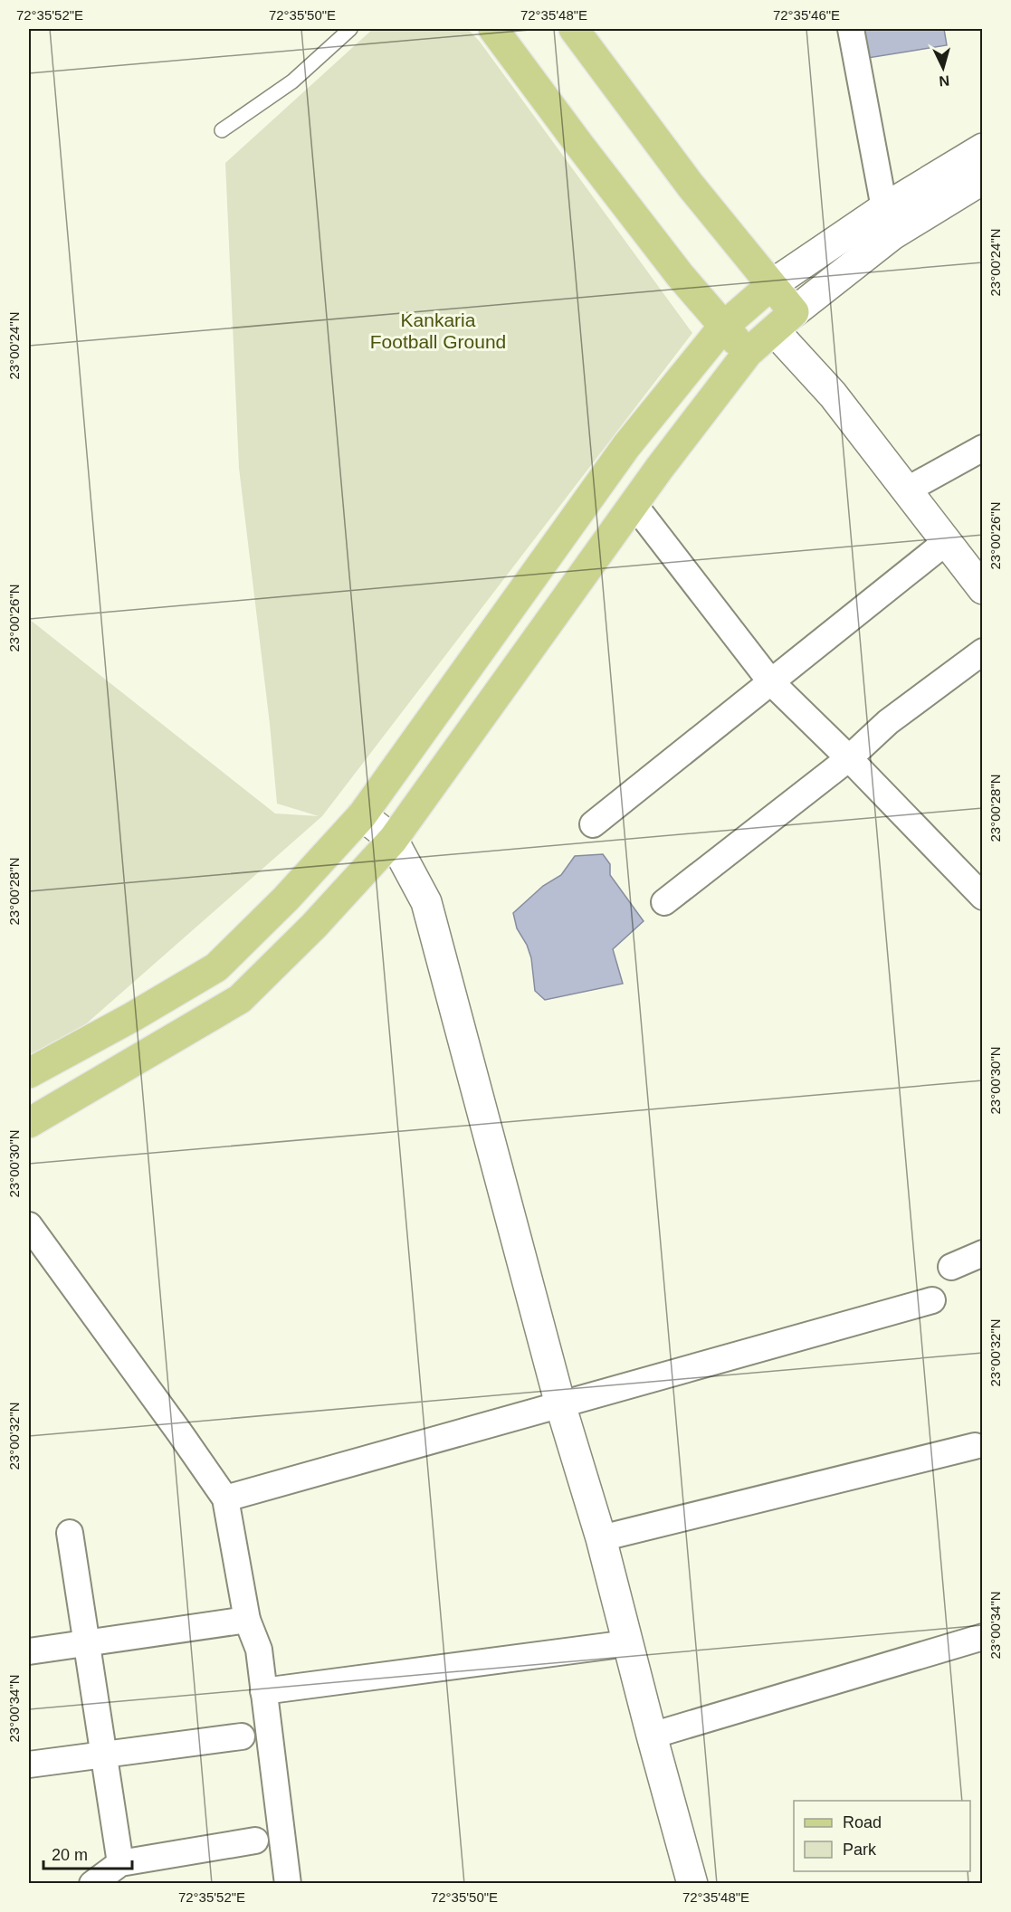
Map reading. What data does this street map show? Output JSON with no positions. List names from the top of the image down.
{
  "parks": ["Kankaria Football Ground"],
  "legend": ["Road", "Park"],
  "scale_bar": "20 m",
  "north": "bottom",
  "coordinates": [
    "72°35'52\"E",
    "72°35'50\"E",
    "72°35'48\"E",
    "72°35'46\"E",
    "23°00'24\"N",
    "23°00'26\"N",
    "23°00'28\"N",
    "23°00'30\"N",
    "23°00'32\"N",
    "23°00'34\"N"
  ]
}
